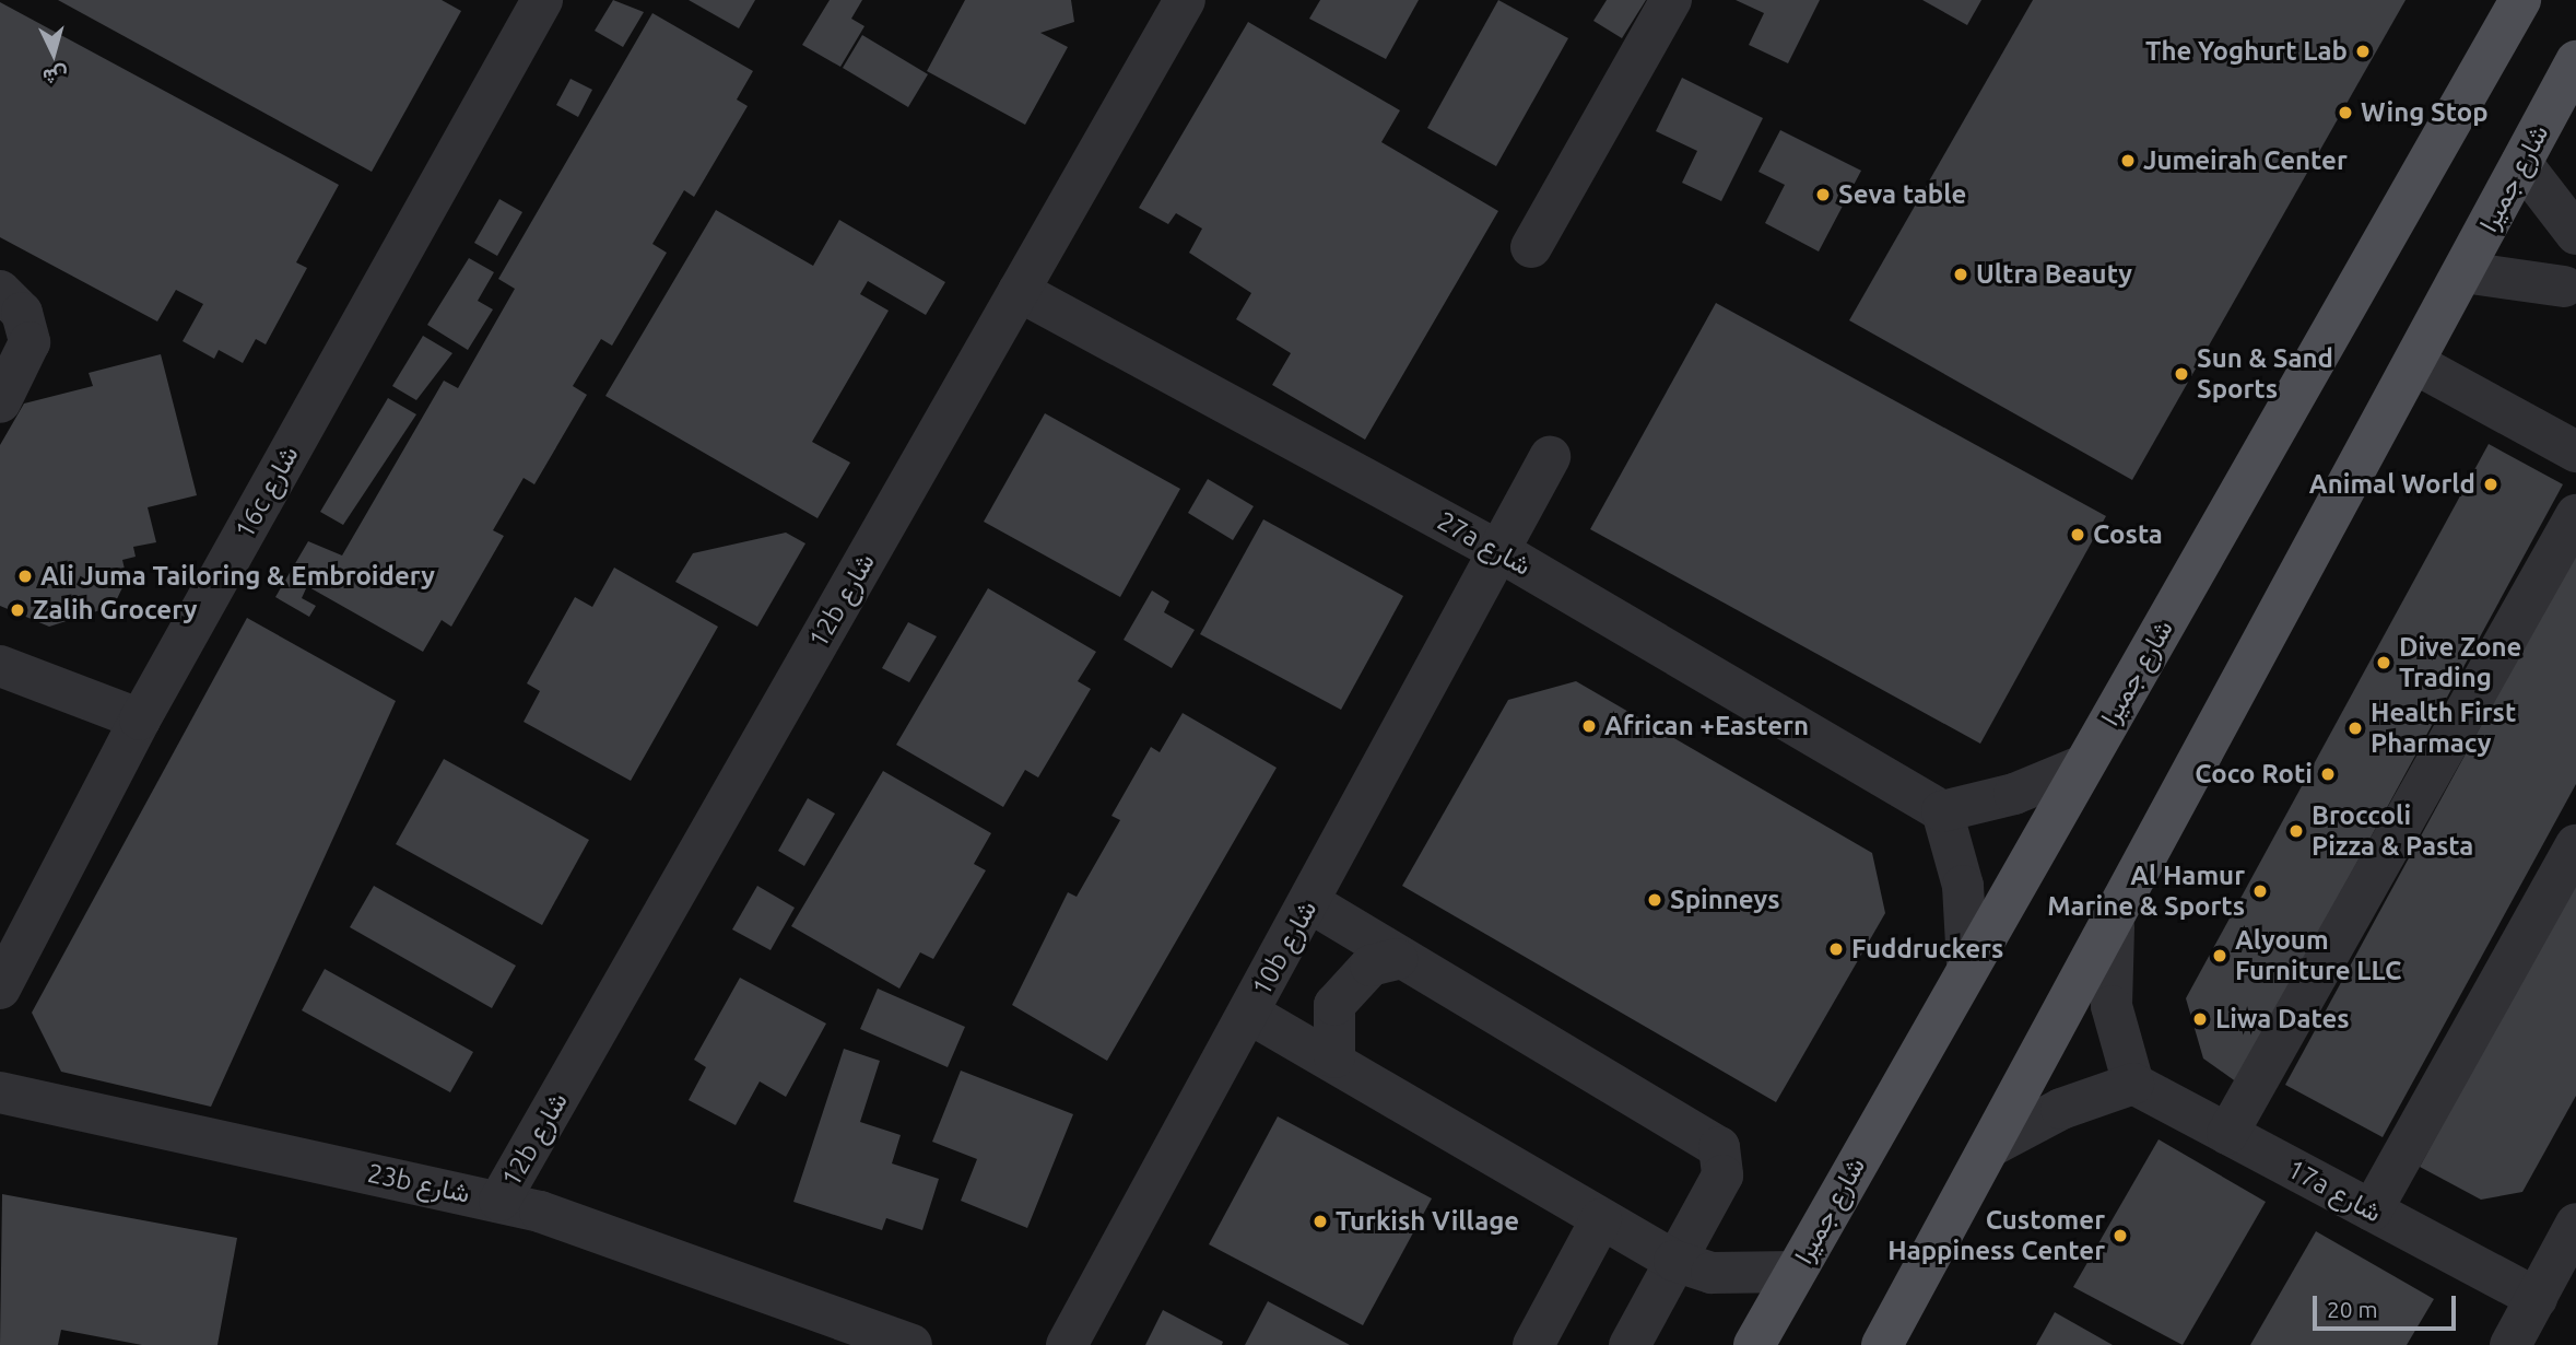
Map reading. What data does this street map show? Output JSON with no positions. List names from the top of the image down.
{
  "streets": {
    "main road": ["شارع جميرا"],
    "street": [
      "16c شارع",
      "27a شارع",
      "12b شارع",
      "10b شارع",
      "23b شارع",
      "17a شارع"
    ]
  },
  "crossings": [
    ["27a شارع", "12b شارع"],
    ["27a شارع", "10b شارع"],
    ["12b شارع", "23b شارع"]
  ],
  "places": [
    "The Yoghurt Lab",
    "Wing Stop",
    "Jumeirah Center",
    "Seva table",
    "Ultra Beauty",
    "Sun & Sand Sports",
    "Animal World",
    "Costa",
    "Ali Juma Tailoring & Embroidery",
    "Zalih Grocery",
    "Dive Zone Trading",
    "African +Eastern",
    "Health First Pharmacy",
    "Coco Roti",
    "Broccoli Pizza & Pasta",
    "Al Hamur Marine & Sports",
    "Spinneys",
    "Fuddruckers",
    "Alyoum Furniture LLC",
    "Liwa Dates",
    "Turkish Village",
    "Customer Happiness Center"
  ],
  "scale_bar": "20 m",
  "north": "bottom"
}
